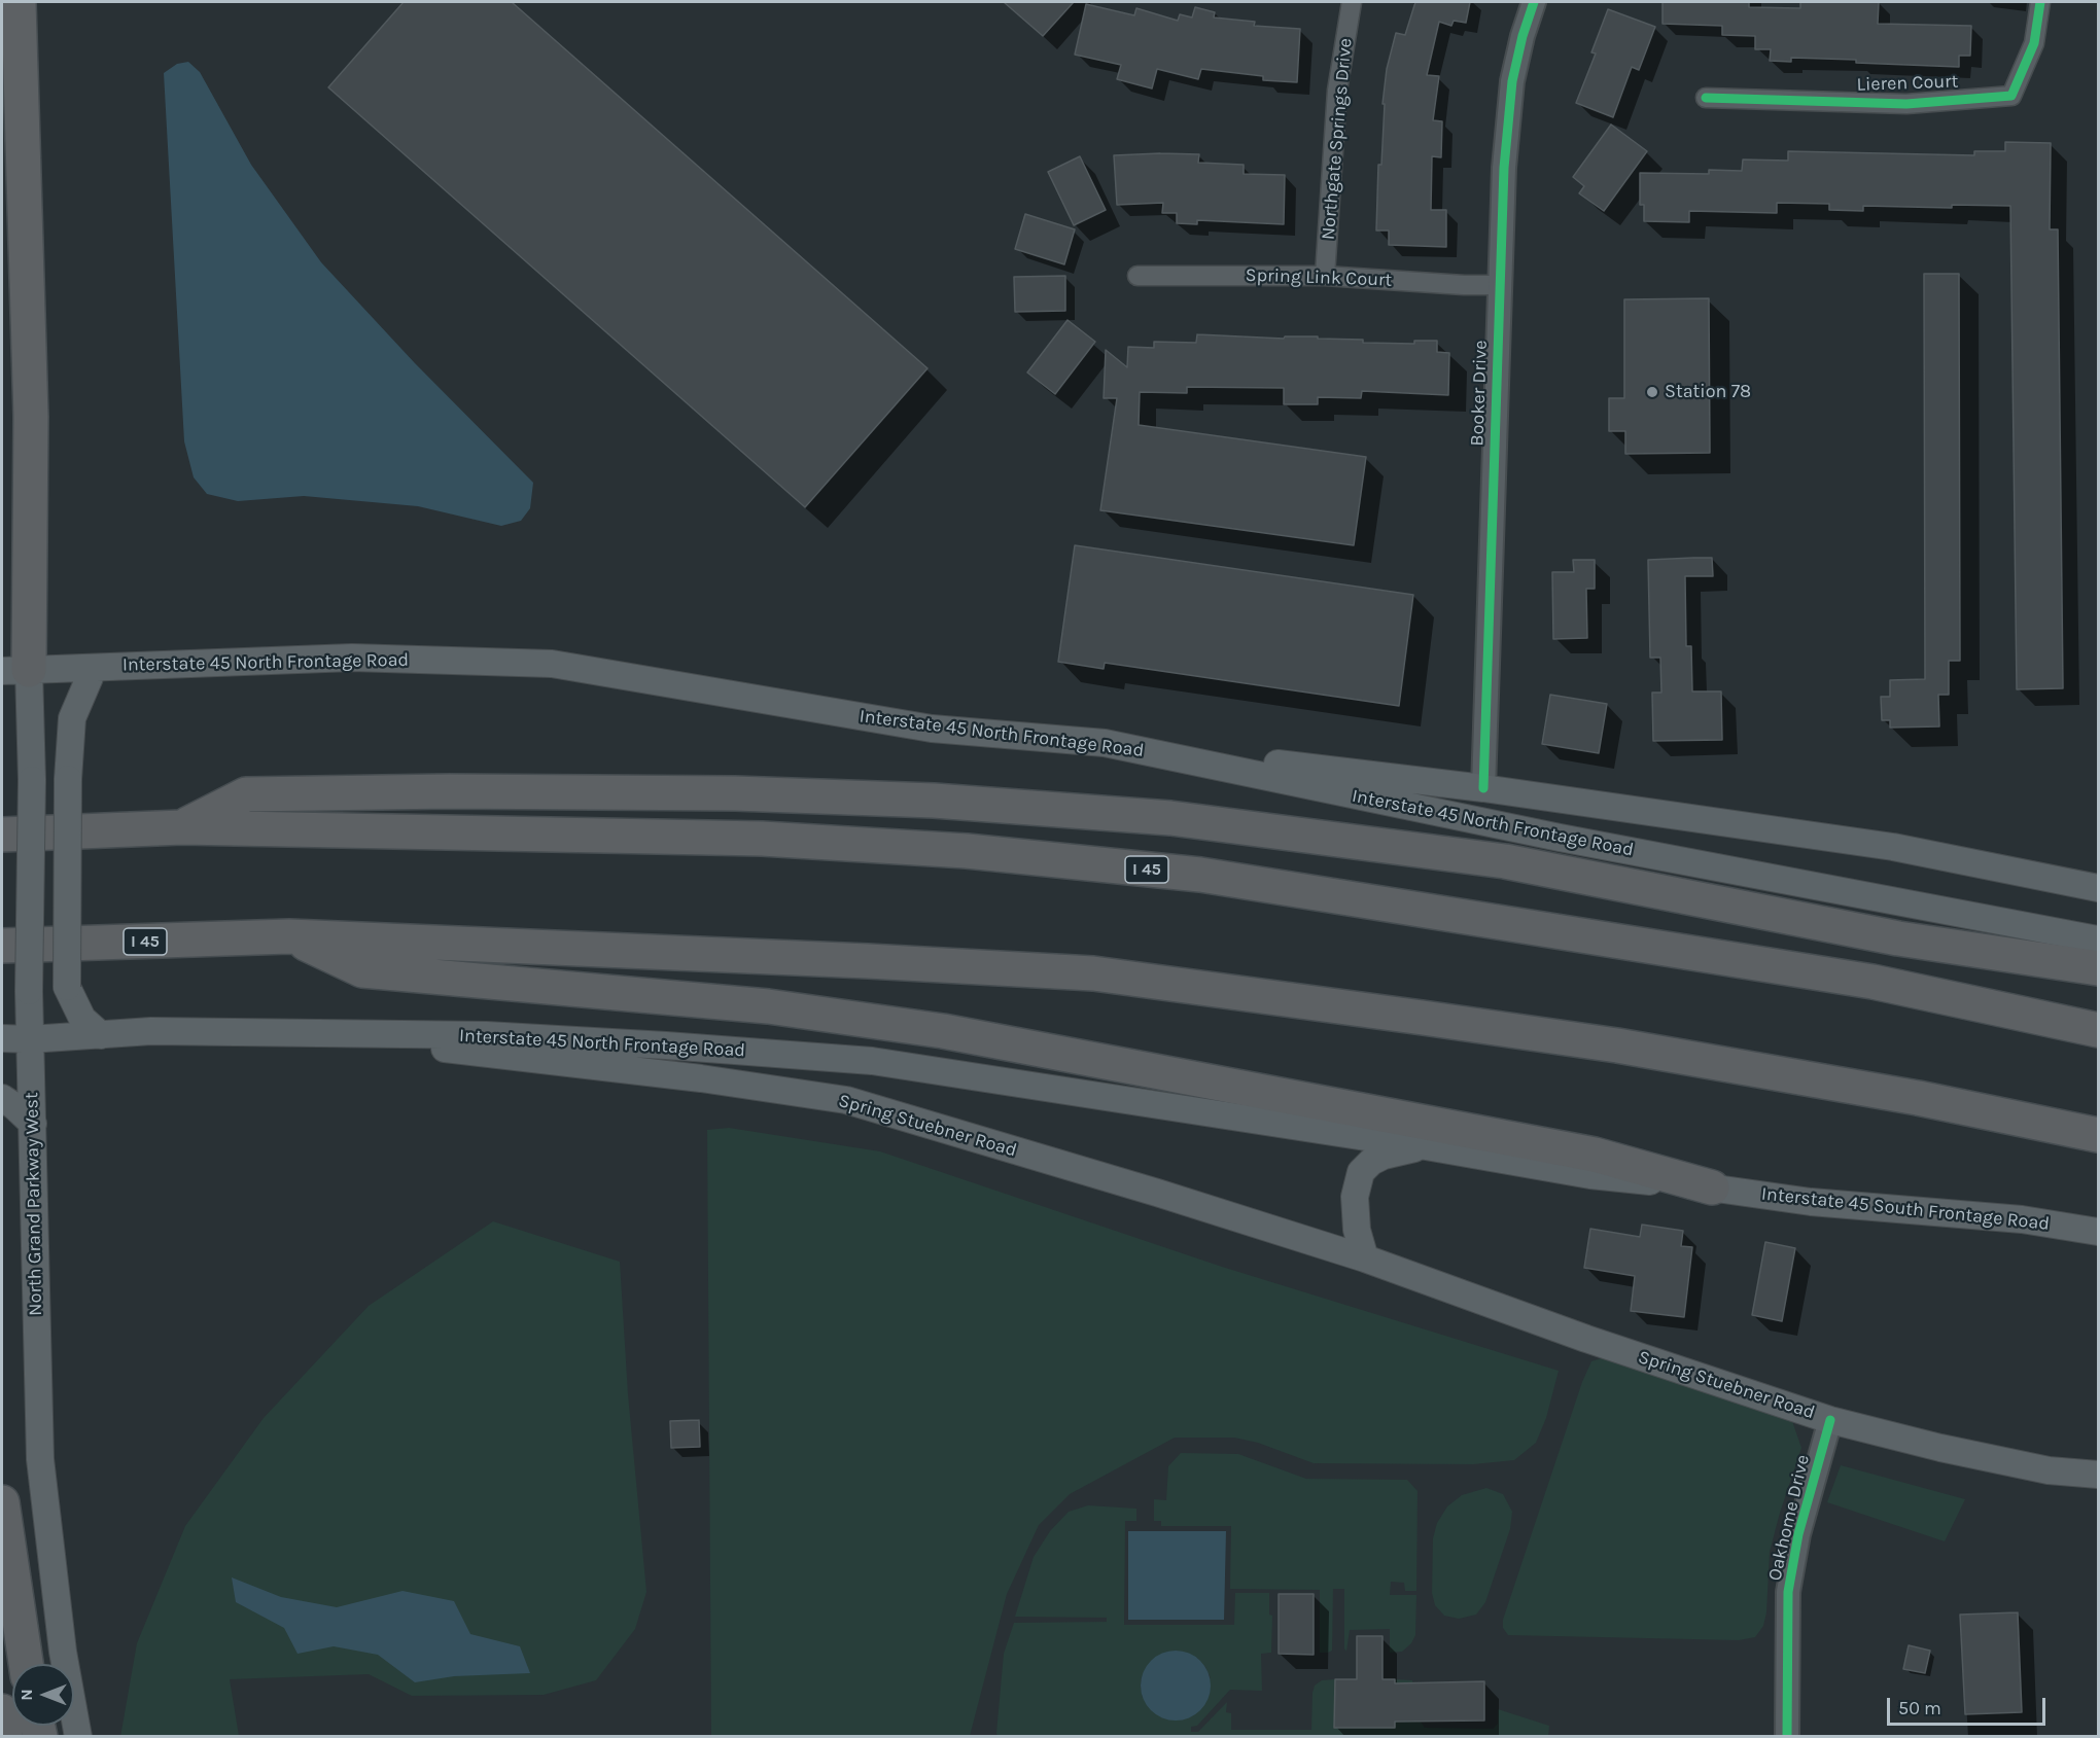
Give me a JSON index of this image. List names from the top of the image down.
{
  "streets": {
    "highway": ["I 45"],
    "main road": [
      "Interstate 45 North Frontage Road",
      "Spring Stuebner Road",
      "North Grand Parkway West",
      "Interstate 45 South Frontage Road"
    ],
    "street": [
      "Lieren Court",
      "Northgate Springs Drive",
      "Spring Link Court",
      "Booker Drive",
      "Oakhome Drive"
    ]
  },
  "crossings": [
    ["Northgate Springs Drive", "Spring Link Court"],
    ["Spring Link Court", "Booker Drive"],
    ["Interstate 45 North Frontage Road", "Spring Stuebner Road"],
    ["Interstate 45 North Frontage Road", "North Grand Parkway West"],
    ["Interstate 45 North Frontage Road", "Interstate 45 South Frontage Road"],
    ["Spring Stuebner Road", "Oakhome Drive"]
  ],
  "places": ["Station 78"],
  "scale_bar": "50 m",
  "north": "left"
}
